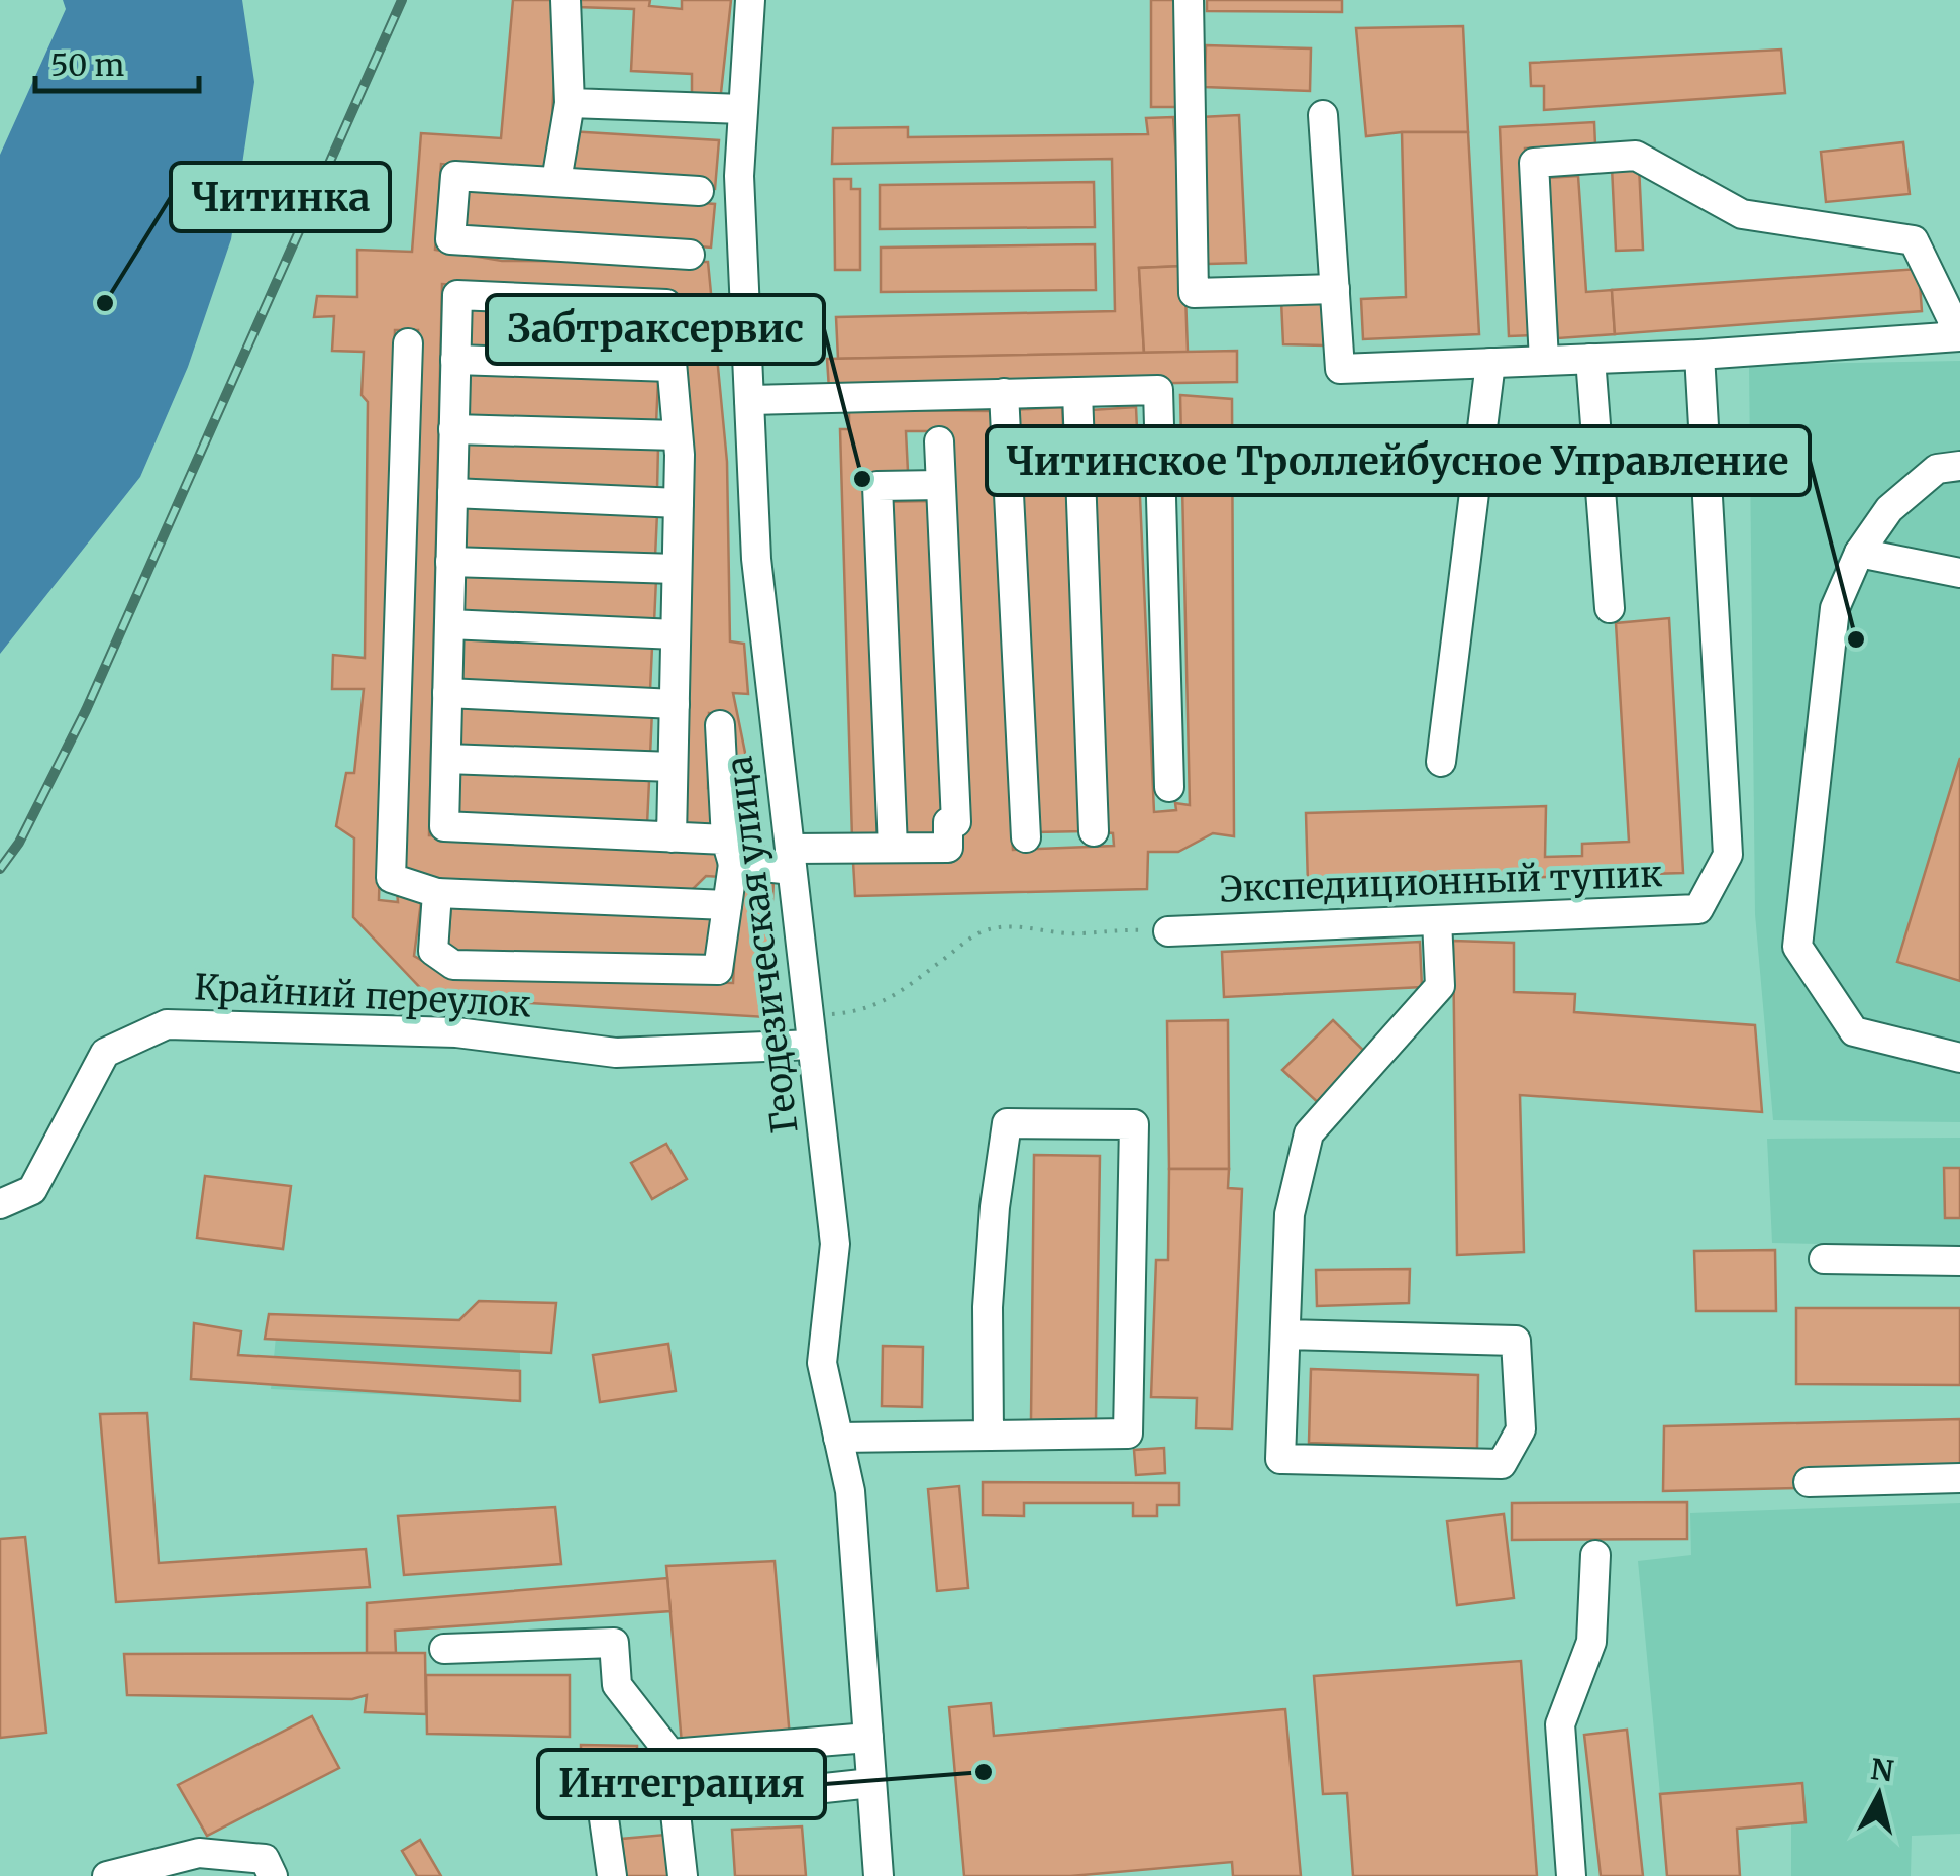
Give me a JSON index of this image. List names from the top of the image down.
{
  "streets": {
    "street": ["Экспедиционный тупик", "Геодезическая улица", "Крайний переулок"]
  },
  "crossings": [
    ["Геодезическая улица", "Крайний переулок"]
  ],
  "places": [
    "Читинка",
    "Забтраксервис",
    "Читинское Троллейбусное Управление",
    "Интеграция"
  ],
  "scale_bar": "50 m",
  "north": "top"
}
